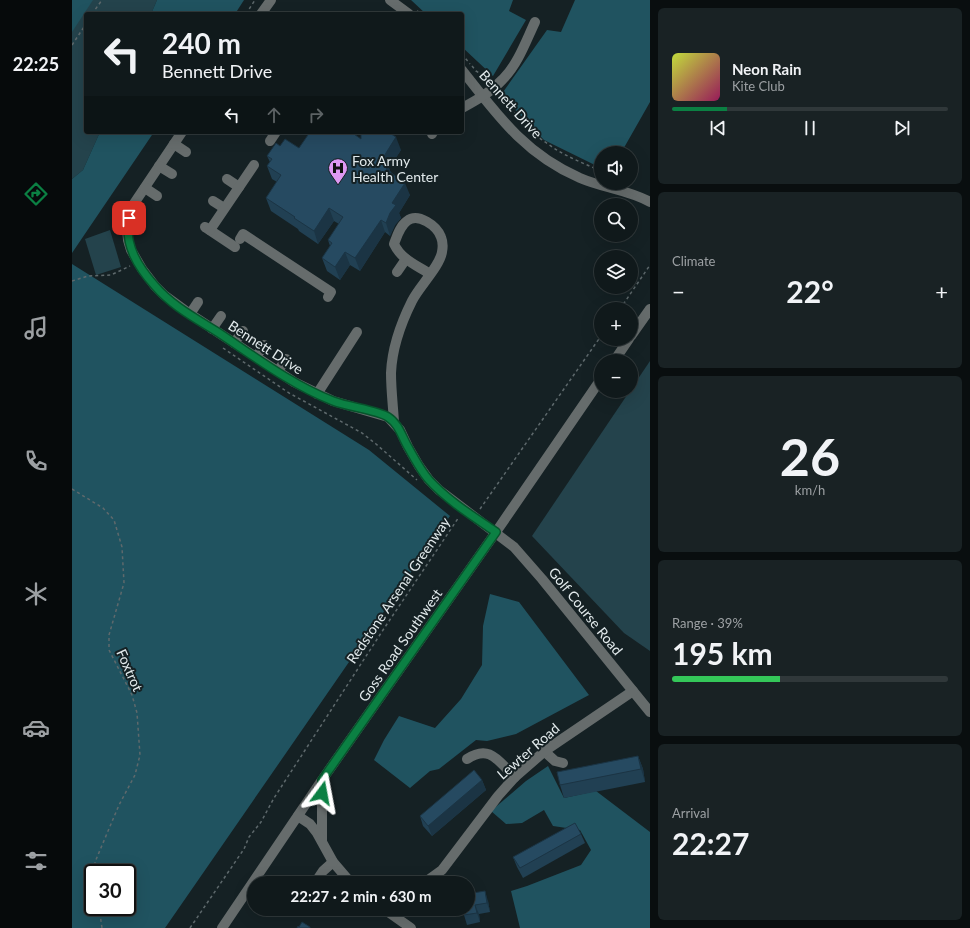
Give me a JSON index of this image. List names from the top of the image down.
{
  "streets": {
    "street": [
      "Bennett Drive",
      "Golf Course Road",
      "Goss Road Southwest",
      "Lewter Road"
    ],
    "path": ["Redstone Arsenal Greenway", "Foxtrot"]
  },
  "crossings": [
    ["Golf Course Road", "Goss Road Southwest"],
    ["Golf Course Road", "Lewter Road"]
  ],
  "places": {
    "hospital": ["Fox Army Health Center"]
  },
  "page": {
    "tabs": "22:25",
    "turn": ["240 m", "Bennett Drive"],
    "song": ["Neon Rain", "Kite Club"],
    "map_buttons": ["+", "−"],
    "tile": [
      "Climate",
      ["26", "km/h"],
      ["Range · 39%", "195 km"],
      ["Arrival", "22:27"]
    ],
    "heat": ["−", "22°", "+"],
    "limit": "30",
    "trip": "22:27 · 2 min · 630 m"
  }
}
